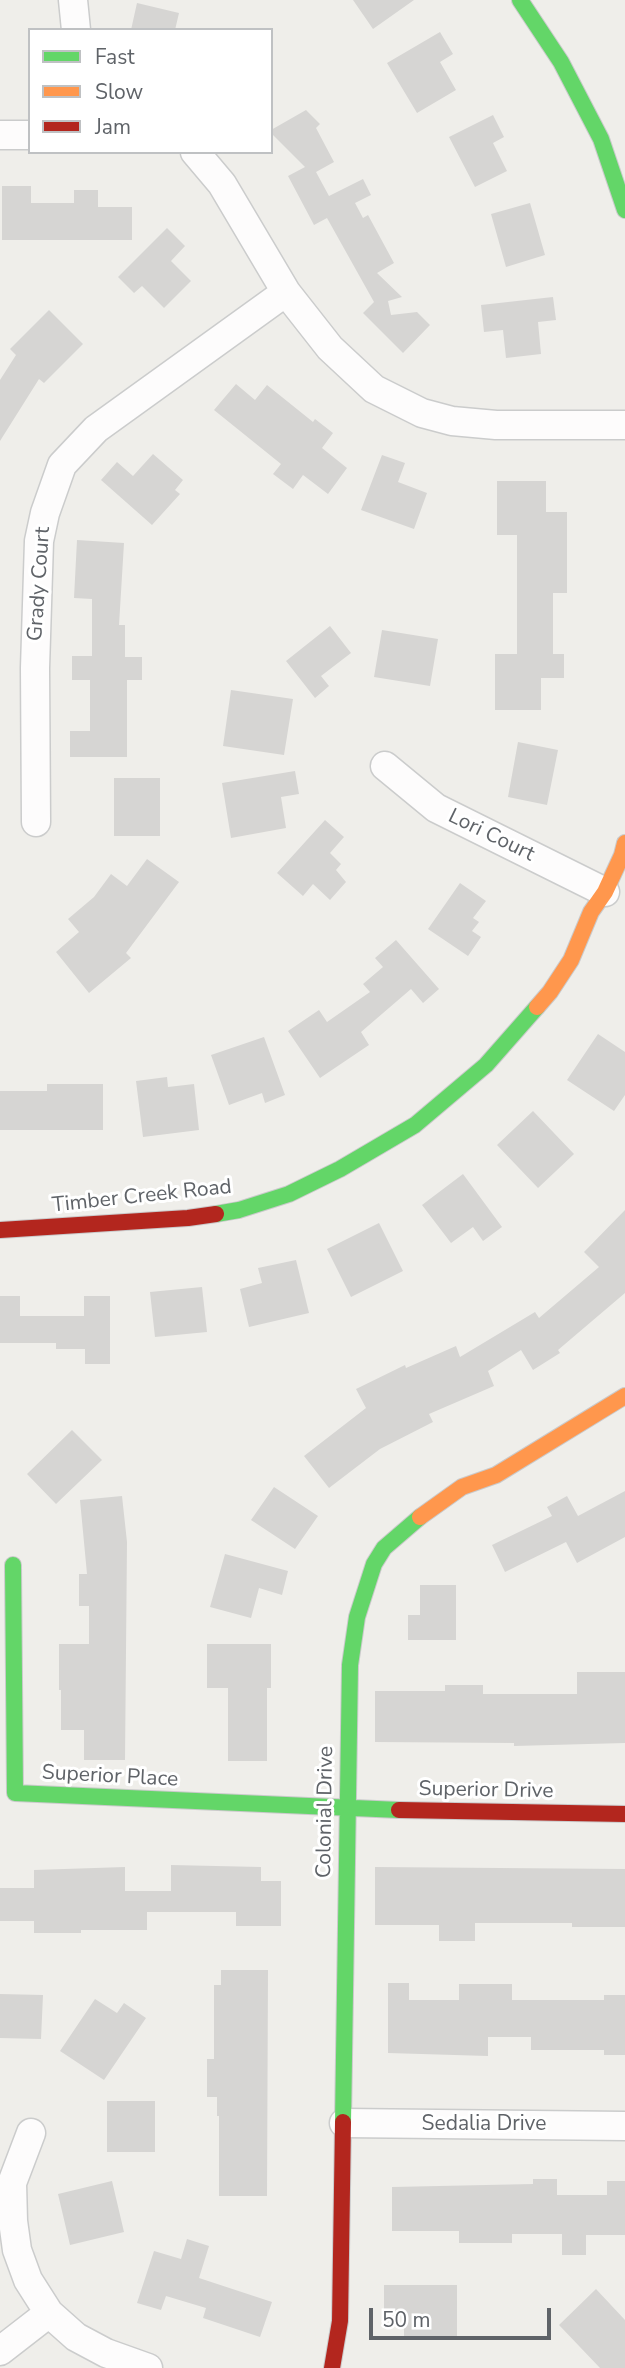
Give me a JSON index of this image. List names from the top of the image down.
{
  "streets": {
    "street": [
      "Grady Court",
      "Lori Court",
      "Timber Creek Road",
      "Superior Place",
      "Superior Drive",
      "Colonial Drive",
      "Sedalia Drive"
    ]
  },
  "crossings": [
    ["Lori Court", "Timber Creek Road"],
    ["Superior Place", "Superior Drive"],
    ["Superior Place", "Colonial Drive"],
    ["Superior Drive", "Colonial Drive"],
    ["Colonial Drive", "Sedalia Drive"]
  ],
  "legend": ["Fast", "Slow", "Jam"],
  "scale_bar": "50 m"
}
